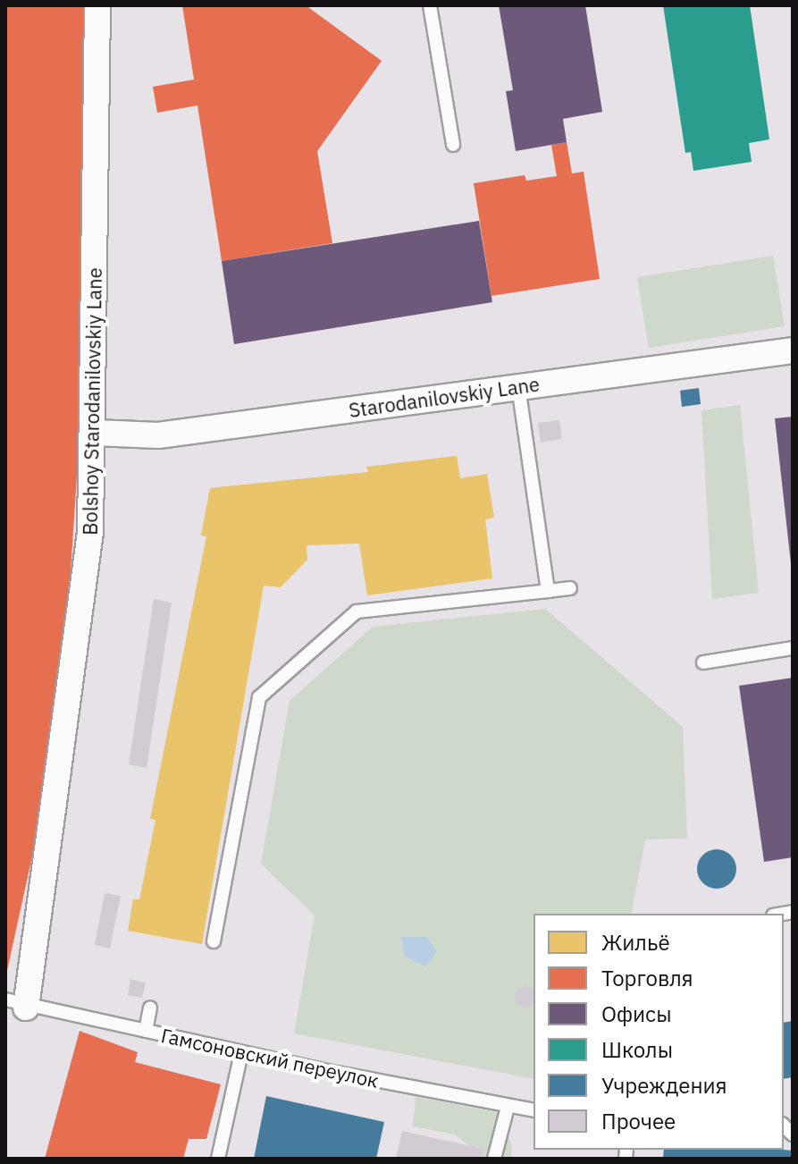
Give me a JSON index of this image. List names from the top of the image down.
{
  "streets": {
    "street": ["Starodanilovskiy Lane", "Bolshoy Starodanilovskiy Lane"],
    "lane": ["Гамсоновский переулок"]
  },
  "crossings": [
    ["Starodanilovskiy Lane", "Bolshoy Starodanilovskiy Lane"],
    ["Bolshoy Starodanilovskiy Lane", "Гамсоновский переулок"]
  ],
  "legend": [
    "Жильё",
    "Торговля",
    "Офисы",
    "Школы",
    "Учреждения",
    "Прочее"
  ]
}
